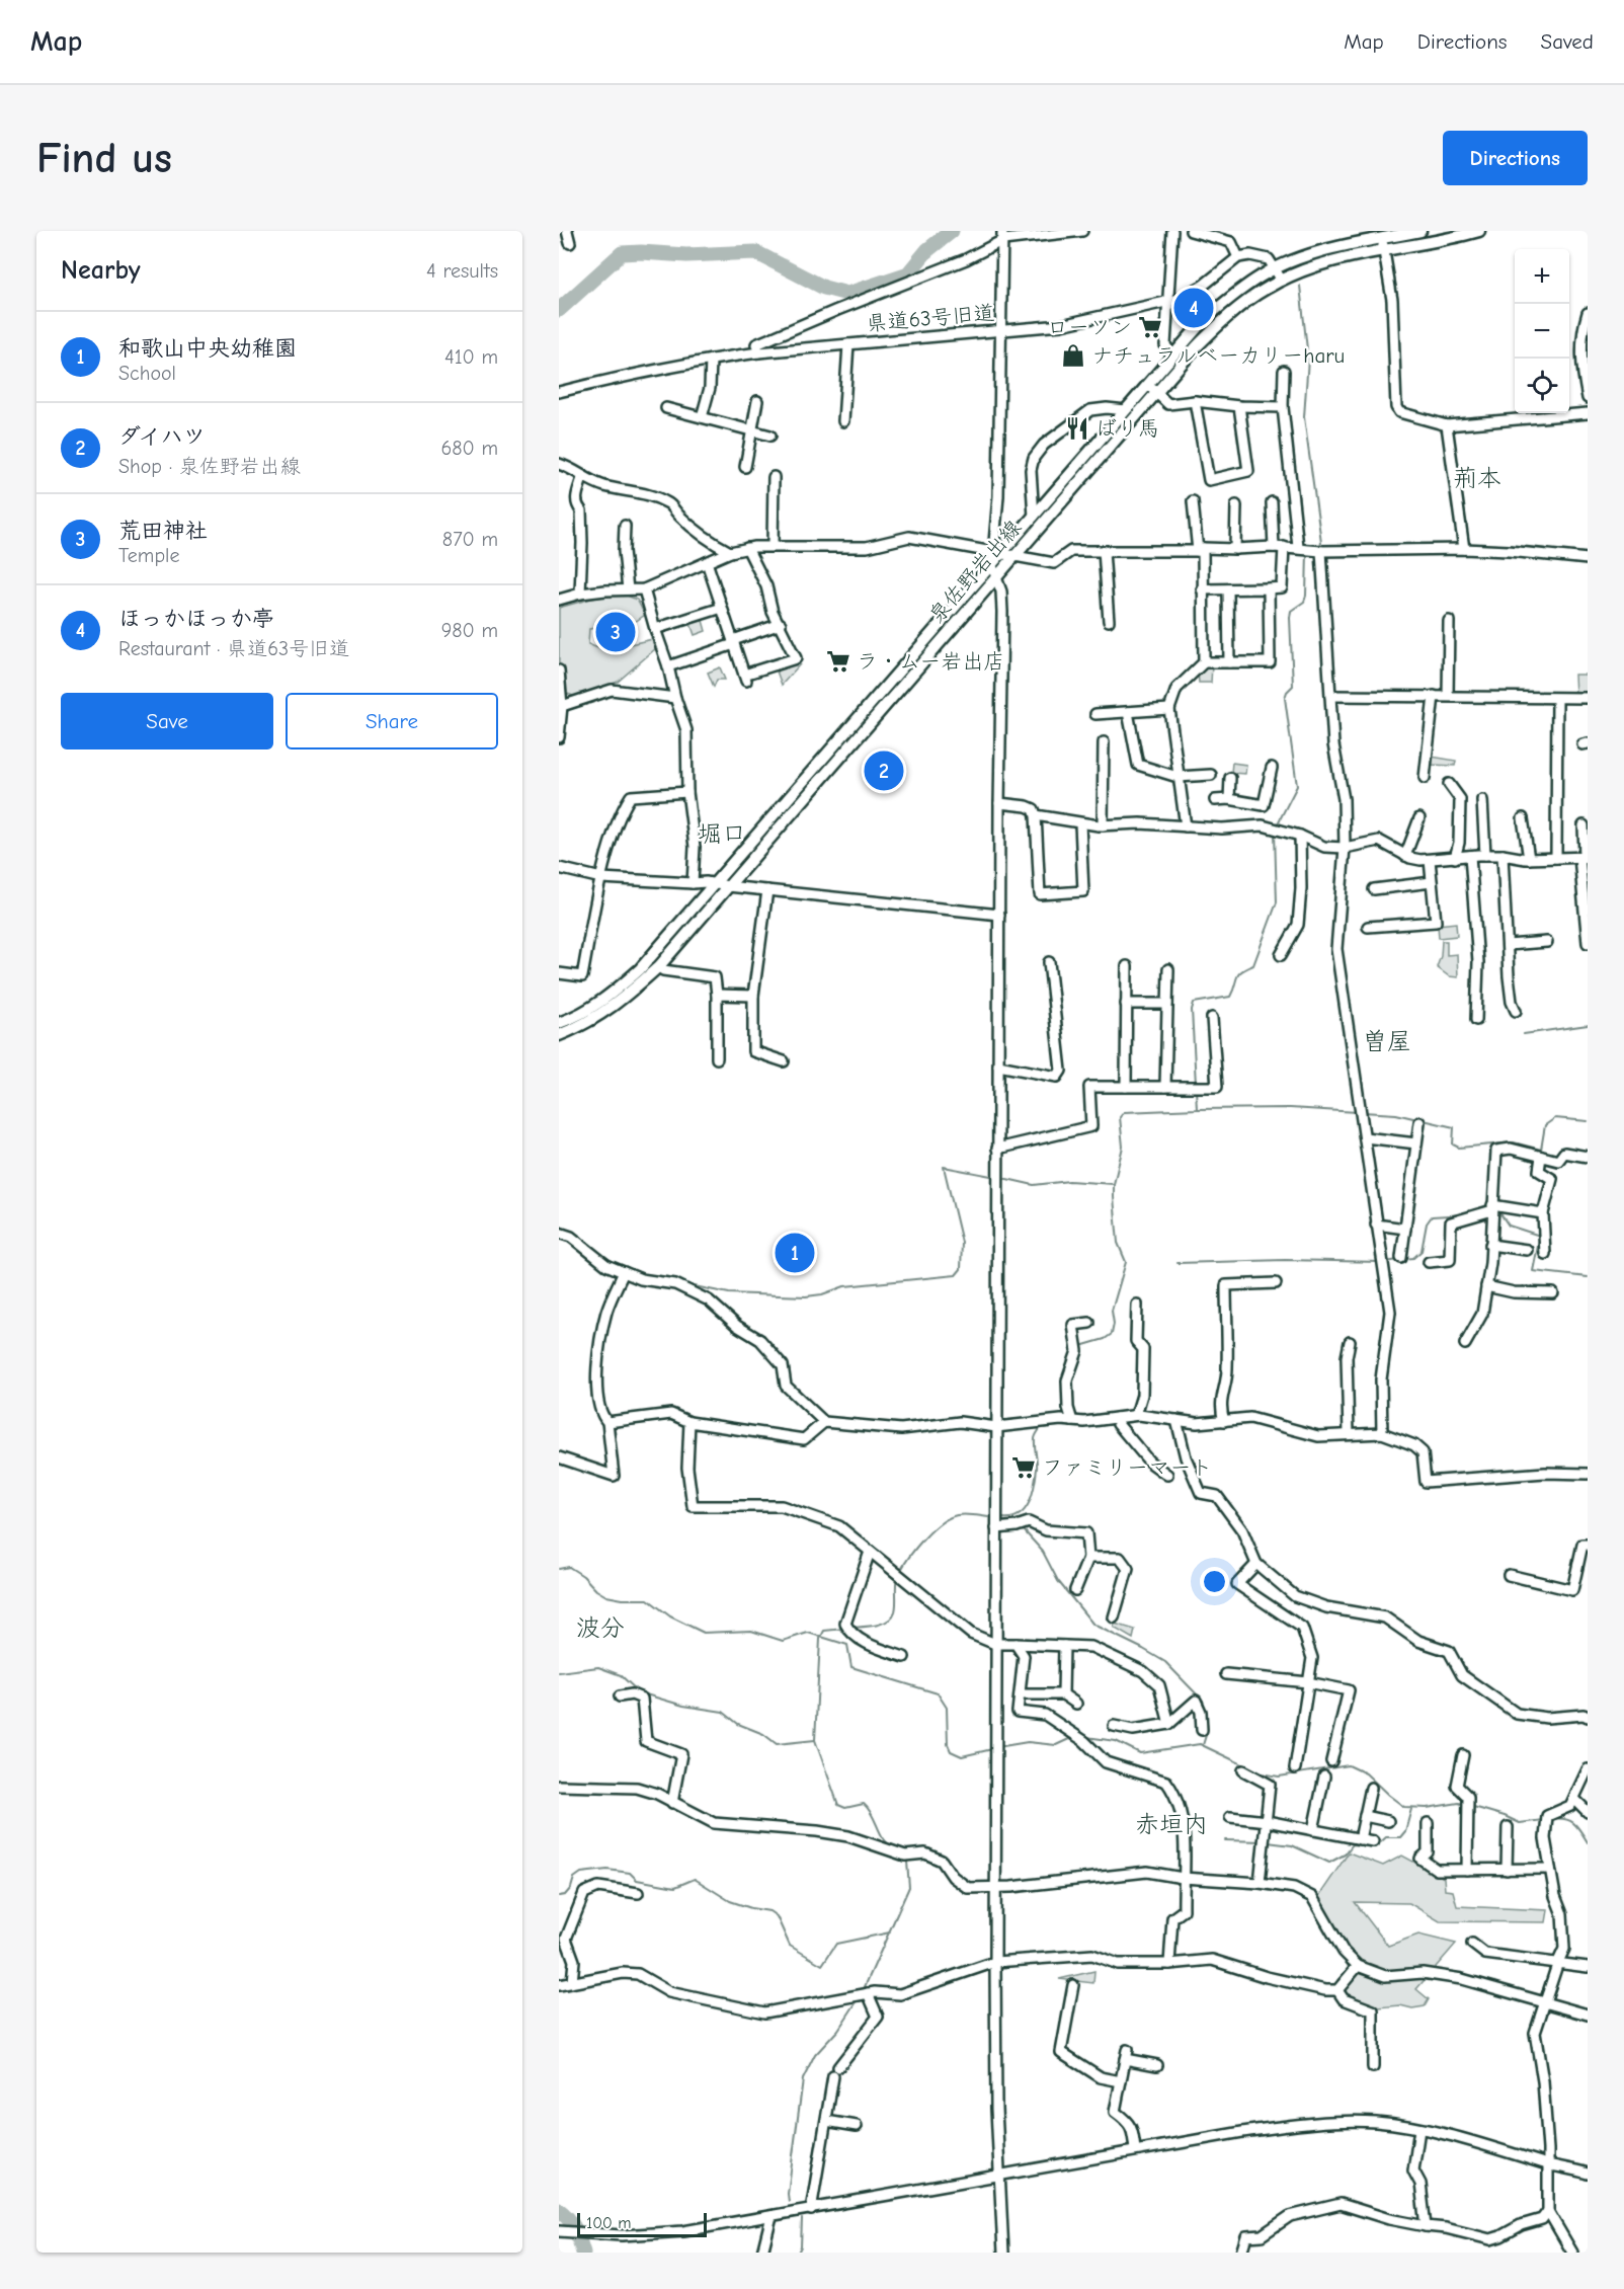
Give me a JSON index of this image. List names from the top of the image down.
{
  "streets": {
    "main road": ["泉佐野岩出線"],
    "street": ["県道63号旧道"]
  },
  "districts": [
    "荊本",
    "堀口",
    "曽屋",
    "波分",
    "赤垣内"
  ],
  "places": {
    "supermarket": ["ローソン", "ラ・ムー岩出店", "ファミリーマート"],
    "shop": ["ナチュラルベーカリーharu"],
    "restaurant": ["ばり馬"]
  },
  "scale_bar": "100 m",
  "page": {
    "header": "Map",
    "nav": ["Map", "Directions", "Saved"],
    "buttons": [
      "Directions",
      ["Save", "Share"]
    ],
    "title": "Find us",
    "heading": ["Nearby", "4 results"],
    "map_buttons": ["+", "−"],
    "pins": [
      "4",
      "3",
      "2",
      "1"
    ],
    "list": [
      {
        "mark": "1",
        "name": "和歌山中央幼稚園",
        "note": "School",
        "value": "410 m"
      },
      {
        "mark": "2",
        "name": "ダイハツ",
        "note": "Shop · 泉佐野岩出線",
        "value": "680 m"
      },
      {
        "mark": "3",
        "name": "荒田神社",
        "note": "Temple",
        "value": "870 m"
      },
      {
        "mark": "4",
        "name": "ほっかほっか亭",
        "note": "Restaurant · 県道63号旧道",
        "value": "980 m"
      }
    ],
    "scale": "100 m"
  }
}
